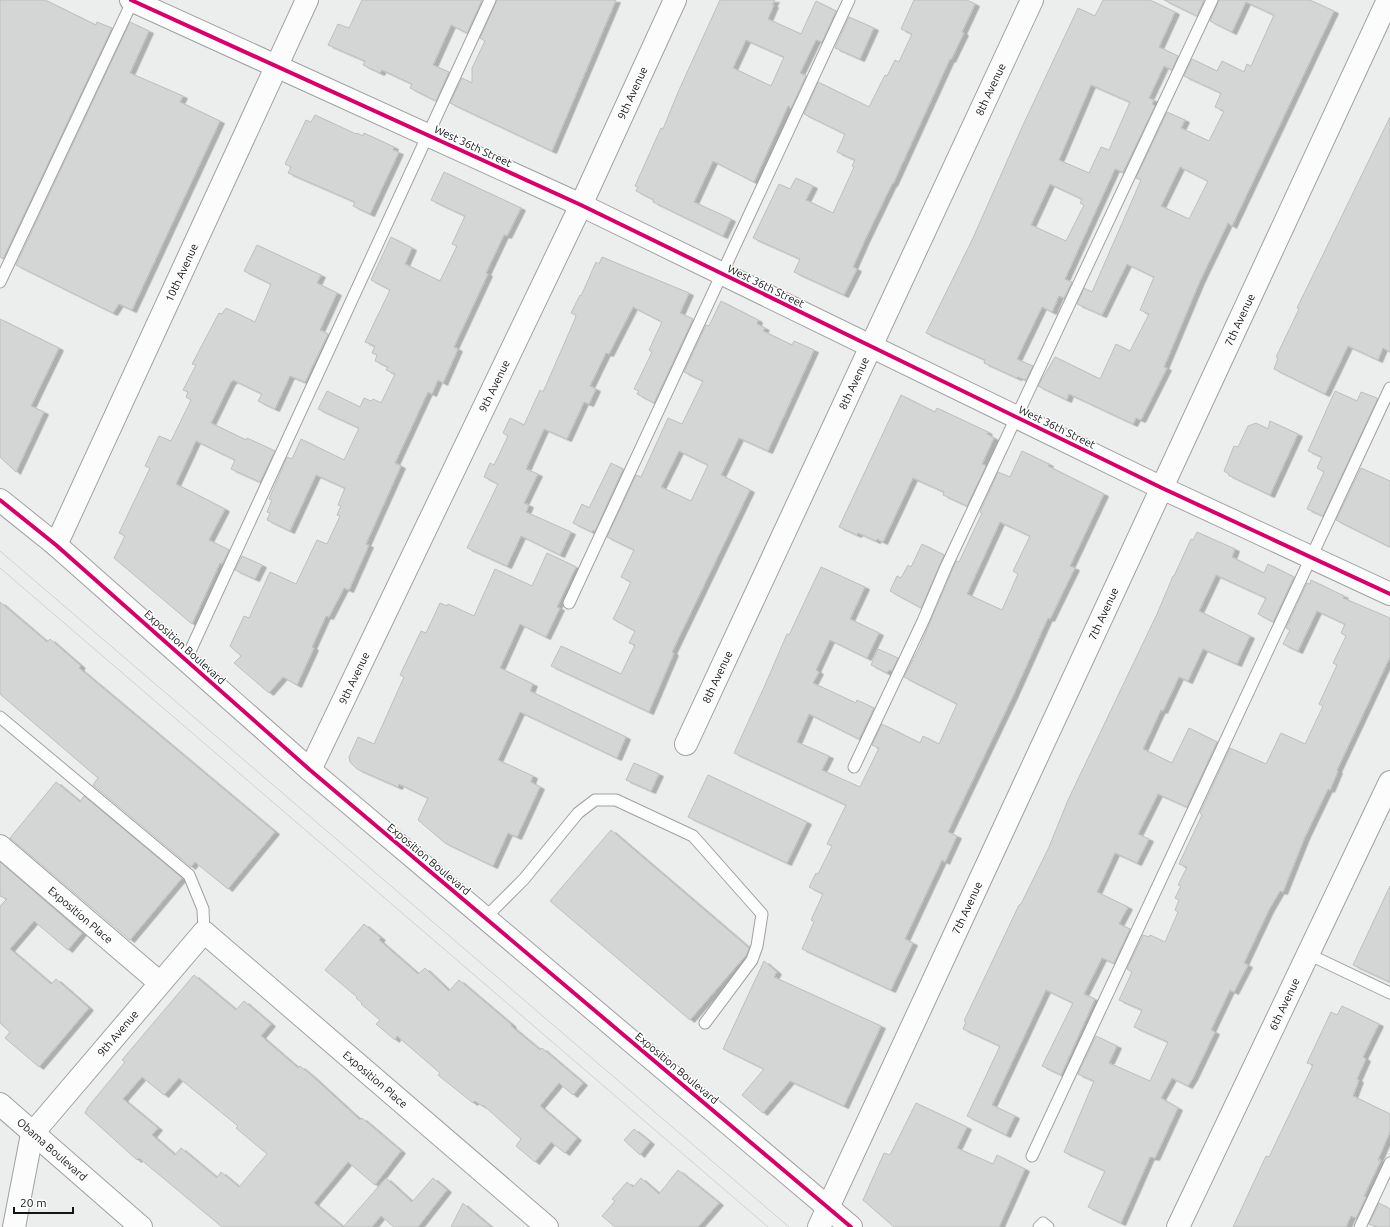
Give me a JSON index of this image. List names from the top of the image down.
{
  "streets": {
    "street": [
      "8th Avenue",
      "9th Avenue",
      "West 36th Street",
      "10th Avenue",
      "7th Avenue",
      "Exposition Boulevard",
      "Exposition Place",
      "6th Avenue",
      "Obama Boulevard"
    ]
  },
  "crossings": [
    ["8th Avenue", "West 36th Street"],
    ["9th Avenue", "West 36th Street"],
    ["9th Avenue", "Exposition Boulevard"],
    ["9th Avenue", "Exposition Place"],
    ["9th Avenue", "Obama Boulevard"],
    ["West 36th Street", "10th Avenue"],
    ["West 36th Street", "7th Avenue"],
    ["10th Avenue", "Exposition Boulevard"],
    ["7th Avenue", "Exposition Boulevard"]
  ],
  "scale_bar": "20 m"
}
